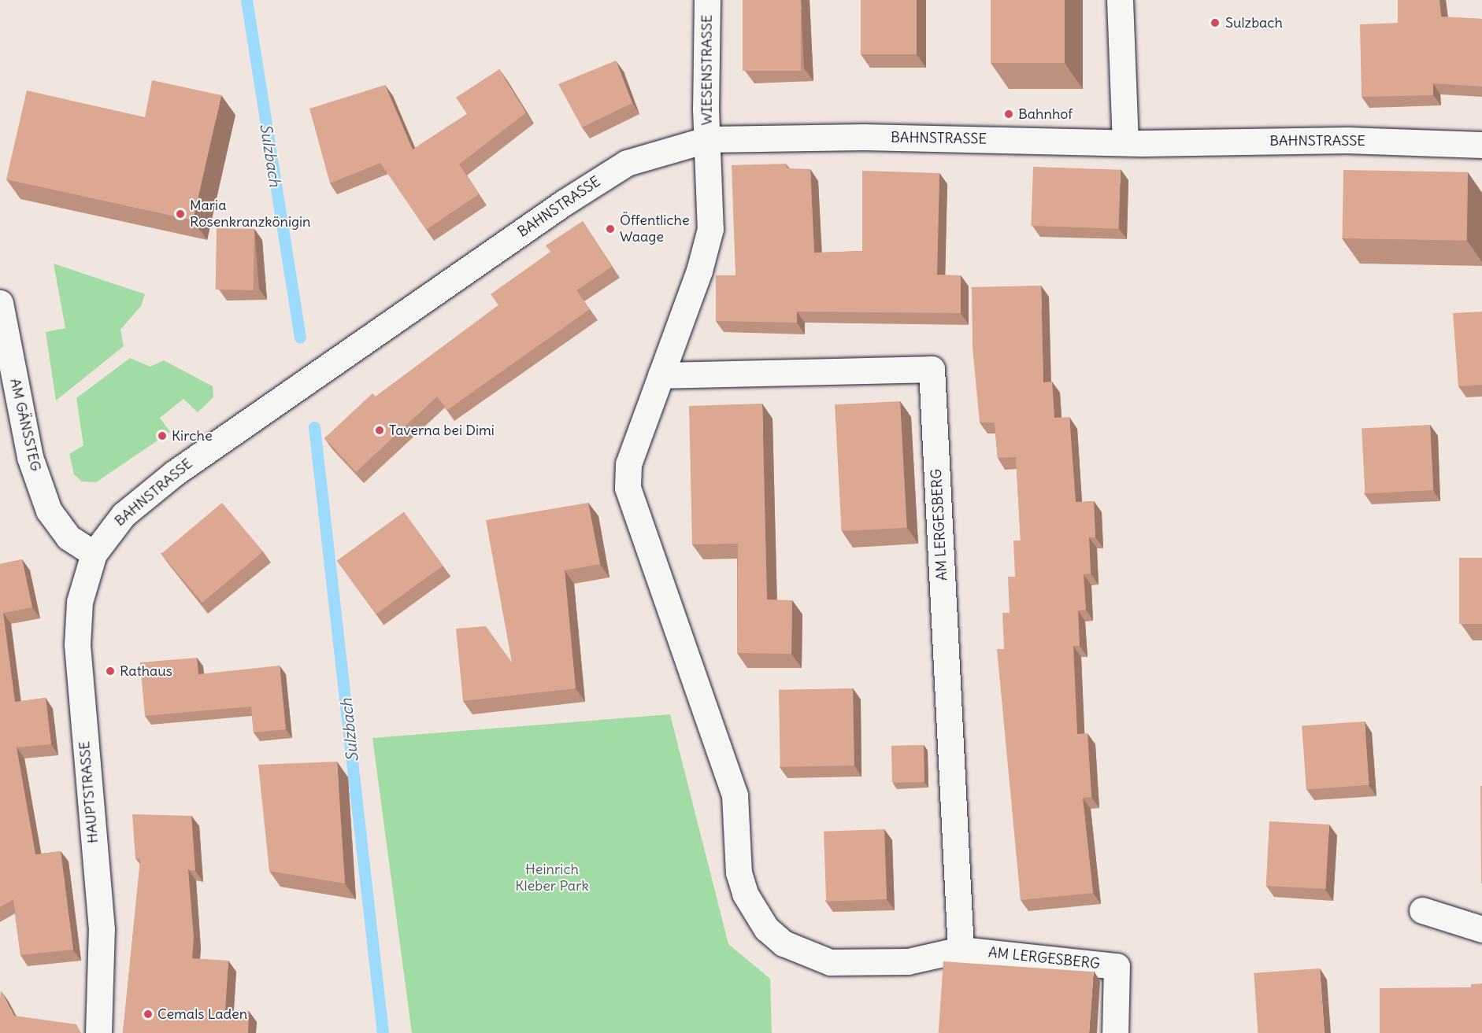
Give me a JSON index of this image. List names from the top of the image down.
{
  "streets": {
    "street": [
      "WIESENSTRASSE",
      "BAHNSTRASSE",
      "AM GÄNSSTEG",
      "AM LERGESBERG",
      "HAUPTSTRASSE"
    ]
  },
  "crossings": [
    ["WIESENSTRASSE", "BAHNSTRASSE"],
    ["WIESENSTRASSE", "AM LERGESBERG"],
    ["BAHNSTRASSE", "AM GÄNSSTEG"],
    ["BAHNSTRASSE", "AM LERGESBERG"],
    ["BAHNSTRASSE", "HAUPTSTRASSE"],
    ["AM GÄNSSTEG", "HAUPTSTRASSE"]
  ],
  "water": ["Sulzbach"],
  "parks": ["Heinrich Kleber Park"],
  "places": [
    "Sulzbach",
    "Bahnhof",
    "Maria Rosenkranzkönigin",
    "Öffentliche Waage",
    "Taverna bei Dimi",
    "Kirche",
    "Rathaus",
    "Cemals Laden"
  ]
}
